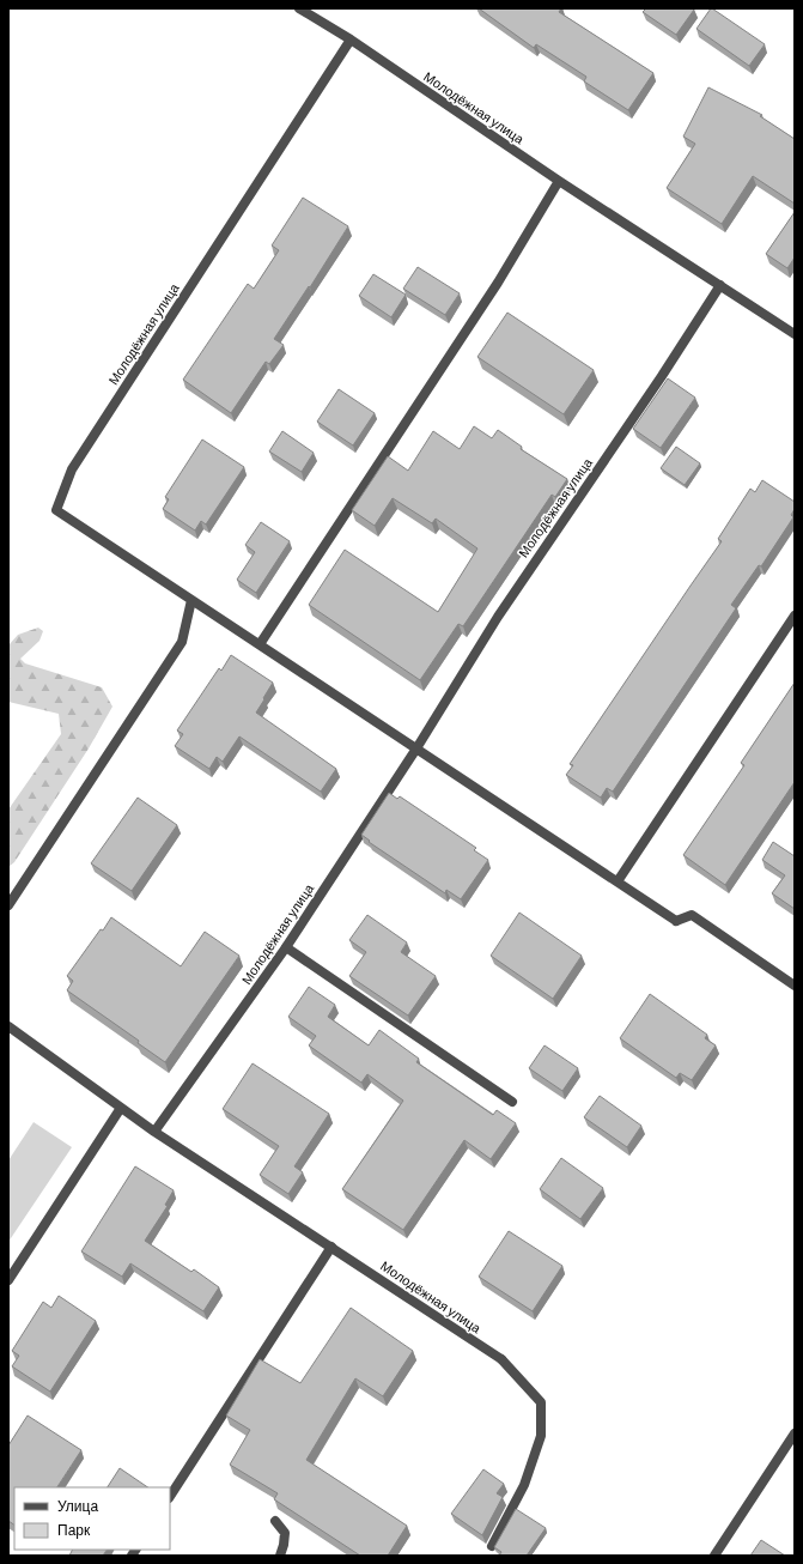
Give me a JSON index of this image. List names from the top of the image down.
{
  "streets": {
    "street": ["Молодёжная улица"]
  },
  "legend": ["Улица", "Парк"]
}
